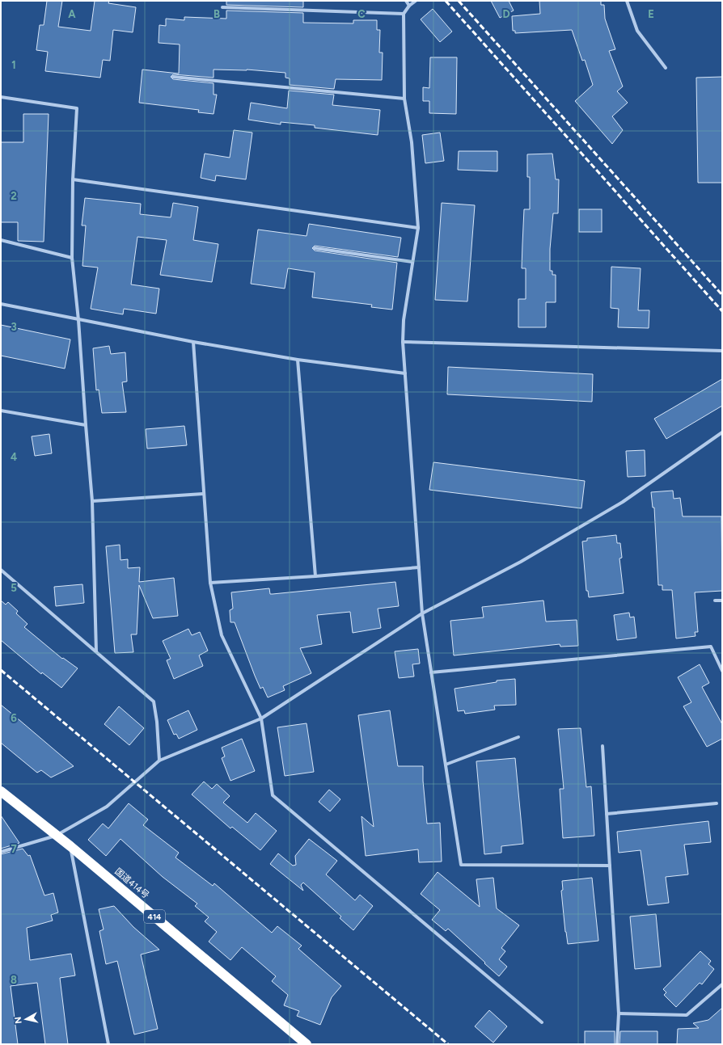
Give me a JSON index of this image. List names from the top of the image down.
{
  "streets": {
    "highway": ["国道414号", "414"]
  },
  "north": "left",
  "grid": {
    "columns": [
      "A",
      "B",
      "C",
      "D",
      "E"
    ],
    "rows": [
      "1",
      "2",
      "3",
      "4",
      "5",
      "6",
      "7",
      "8"
    ]
  }
}
